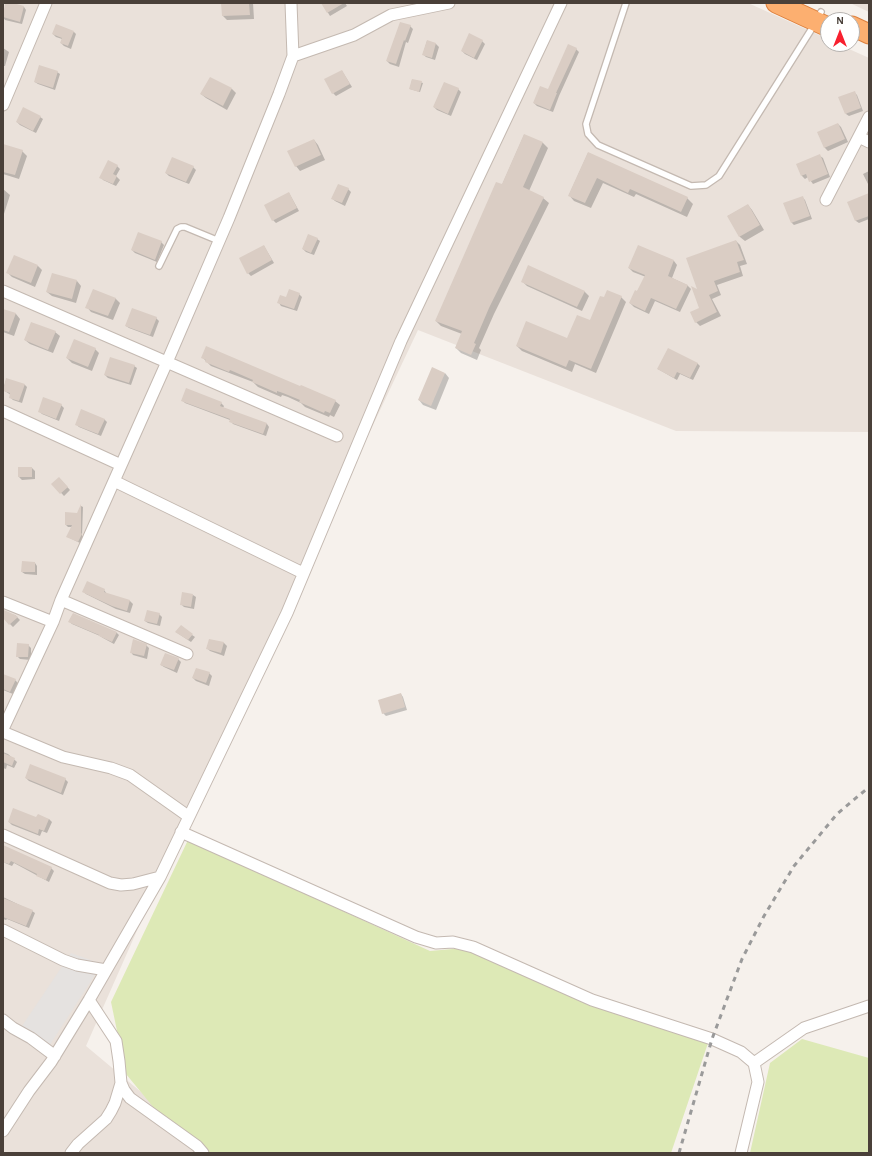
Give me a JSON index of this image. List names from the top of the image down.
{
  "north": "top"
}
